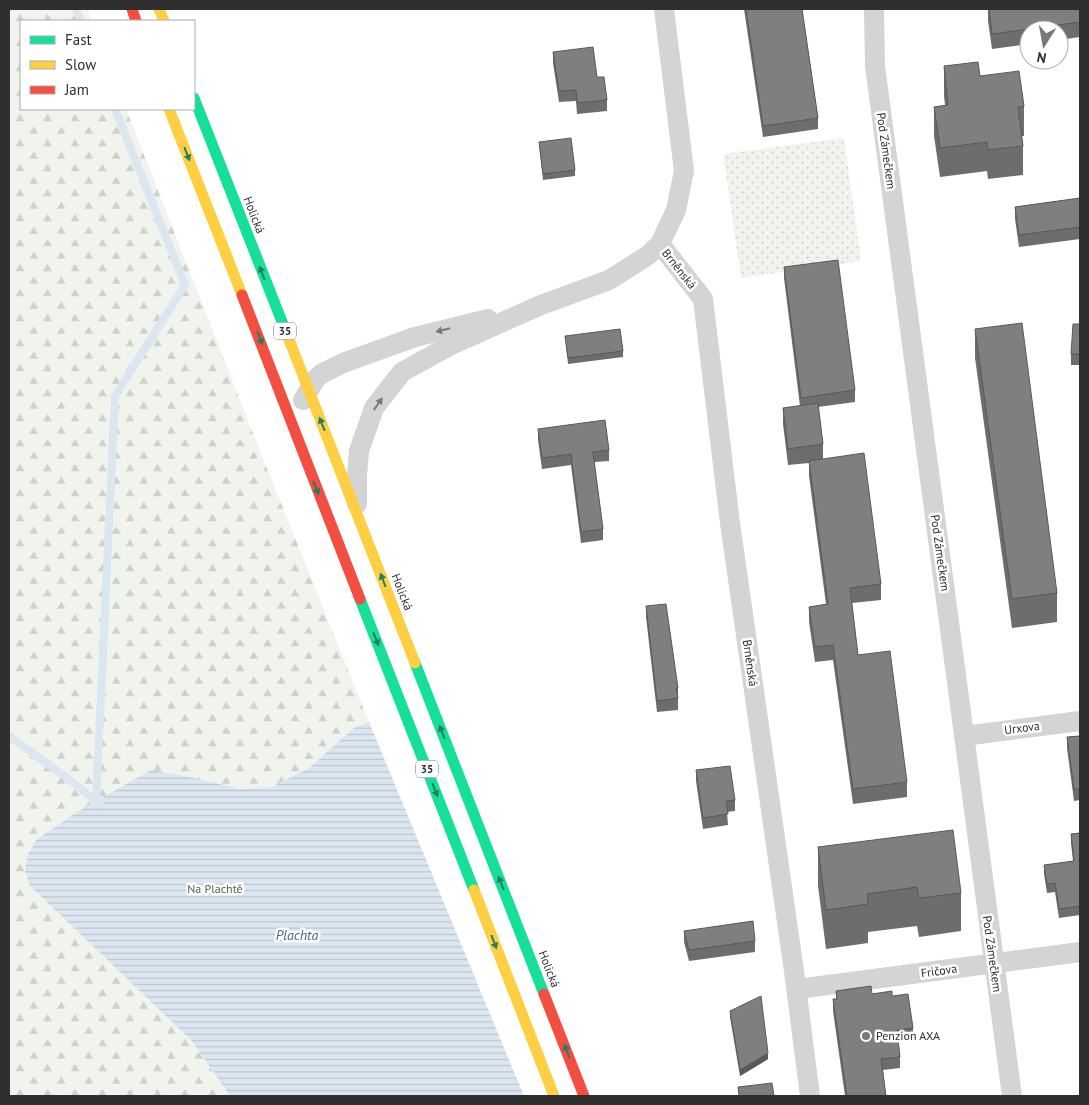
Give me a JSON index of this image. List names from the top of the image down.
{
  "streets": {
    "main road": ["Holická", "35"],
    "street": [
      "Pod Zámečkem",
      "Brněnská",
      "Urxova",
      "Fričova"
    ]
  },
  "crossings": [
    ["Pod Zámečkem", "Urxova"],
    ["Pod Zámečkem", "Fričova"],
    ["Holická", "Brněnská"],
    ["Brněnská", "35"],
    ["Brněnská", "Fričova"]
  ],
  "water": ["Plachta"],
  "parks": ["Na Plachtě"],
  "places": ["Penzion AXA"],
  "legend": ["Fast", "Slow", "Jam"],
  "north": "bottom"
}
